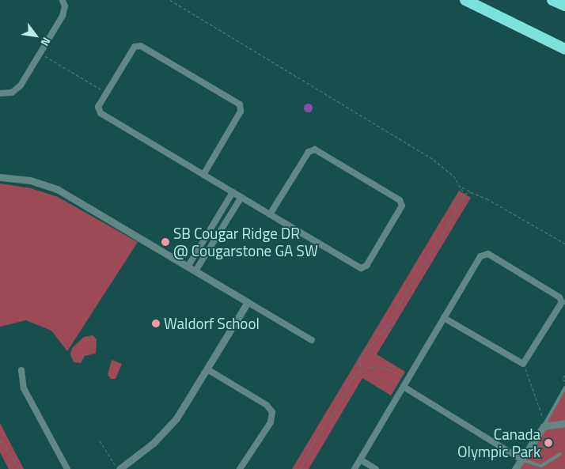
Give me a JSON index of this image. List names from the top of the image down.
{
  "places": ["SB Cougar Ridge DR @ Cougarstone GA SW", "Waldorf School", "Canada Olympic Park"],
  "north": "bottom right"
}
